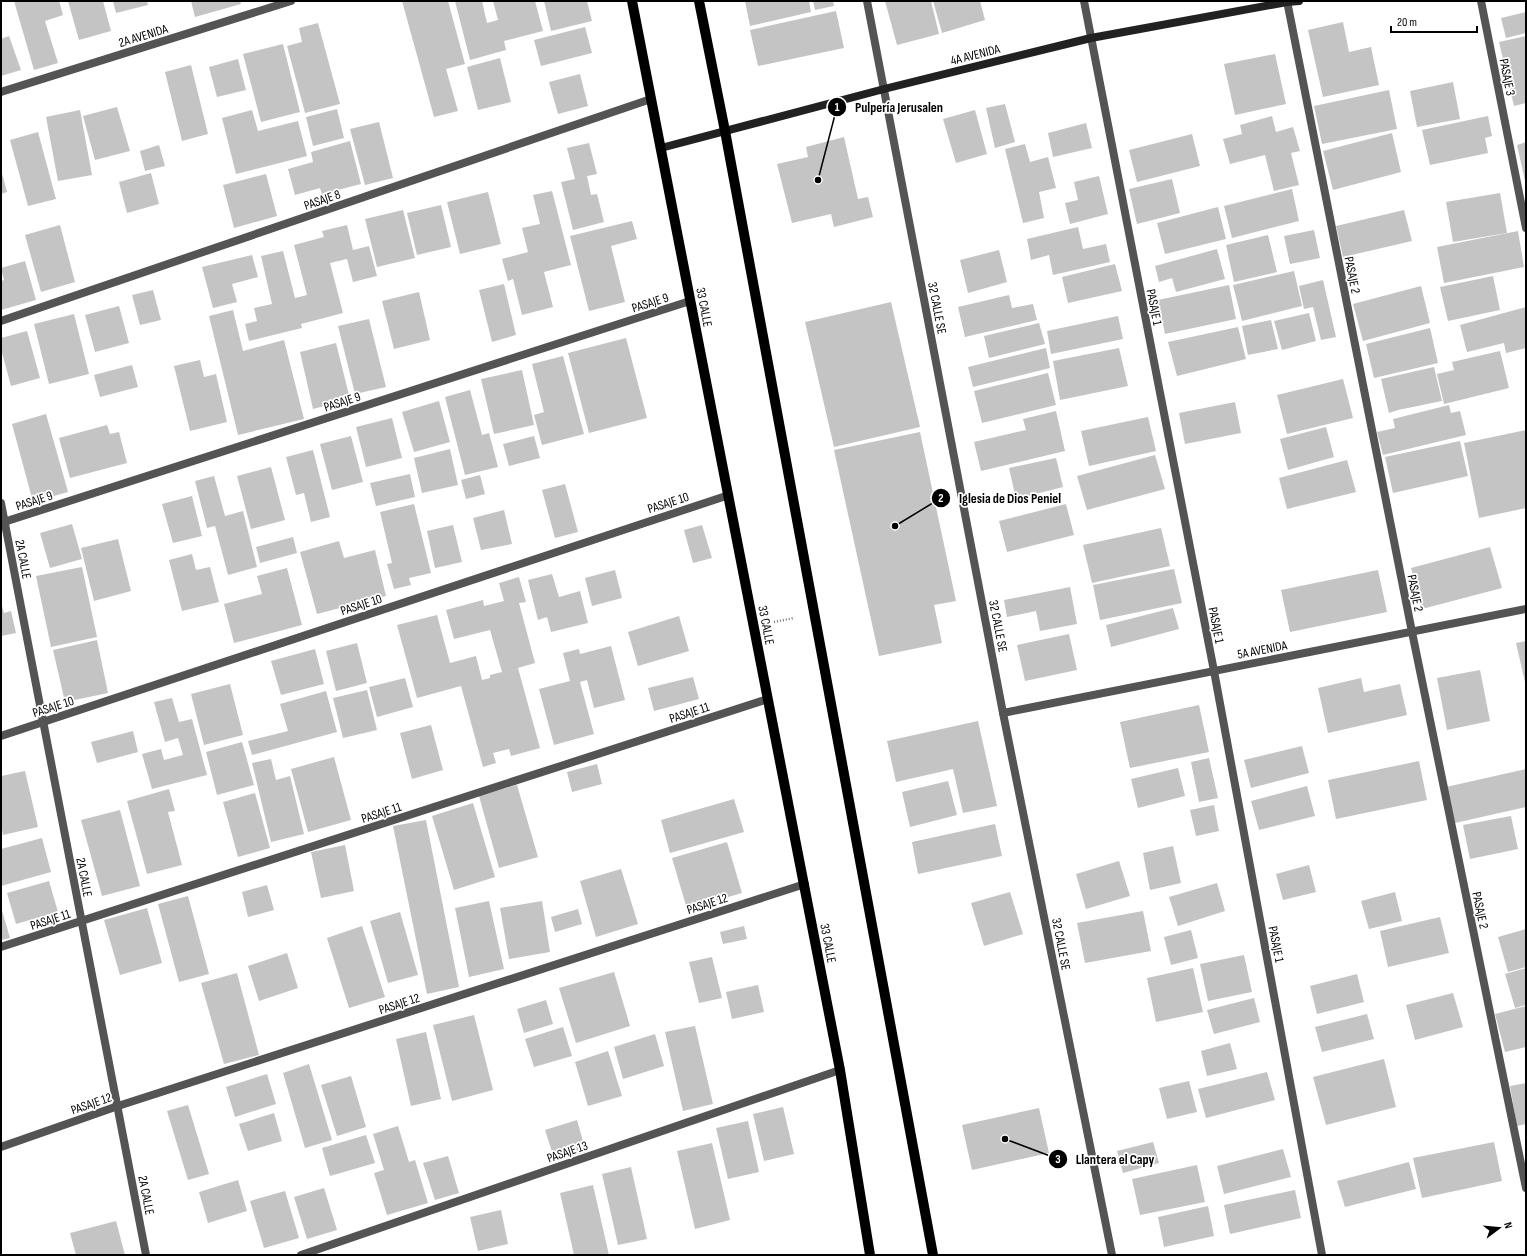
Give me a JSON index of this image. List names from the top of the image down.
{
  "streets": {
    "main road": ["33 CALLE"],
    "street": [
      "2A AVENIDA",
      "4A AVENIDA",
      "PASAJE 3",
      "PASAJE 8",
      "PASAJE 2",
      "PASAJE 9",
      "PASAJE 1",
      "32 CALLE SE",
      "PASAJE 10",
      "2A CALLE",
      "5A AVENIDA",
      "PASAJE 11",
      "PASAJE 12",
      "PASAJE 13"
    ]
  },
  "crossings": [
    ["4A AVENIDA", "PASAJE 2"],
    ["4A AVENIDA", "33 CALLE"],
    ["4A AVENIDA", "PASAJE 1"],
    ["4A AVENIDA", "32 CALLE SE"],
    ["PASAJE 8", "33 CALLE"],
    ["PASAJE 2", "5A AVENIDA"],
    ["PASAJE 9", "33 CALLE"],
    ["PASAJE 9", "2A CALLE"],
    ["33 CALLE", "PASAJE 10"],
    ["33 CALLE", "PASAJE 11"],
    ["33 CALLE", "PASAJE 12"],
    ["33 CALLE", "PASAJE 13"],
    ["PASAJE 1", "5A AVENIDA"],
    ["32 CALLE SE", "5A AVENIDA"],
    ["PASAJE 10", "2A CALLE"],
    ["2A CALLE", "PASAJE 11"],
    ["2A CALLE", "PASAJE 12"]
  ],
  "places": ["Pulpería Jerusalen", "Iglesia de Dios Peniel", "Llantera el Capy"],
  "scale_bar": "20 m",
  "north": "right"
}
